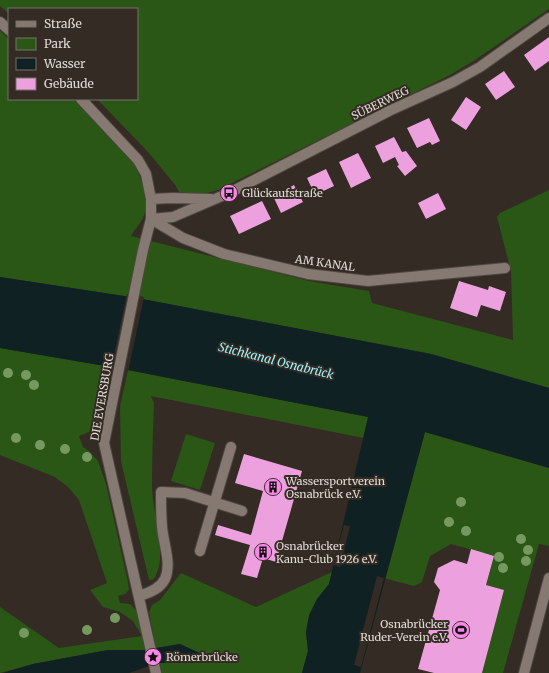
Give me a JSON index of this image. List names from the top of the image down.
{
  "streets": {
    "street": ["SÜBERWEG", "AM KANAL", "DIE EVERSBURG"]
  },
  "crossings": [
    ["SÜBERWEG", "AM KANAL"],
    ["SÜBERWEG", "DIE EVERSBURG"],
    ["AM KANAL", "DIE EVERSBURG"]
  ],
  "water": ["Stichkanal Osnabrück"],
  "places": {
    "bus stop": ["Glückaufstraße"],
    "building": ["Wassersportverein Osnabrück e.V.", "Osnabrücker Kanu-Club 1926 e.V."],
    "sports": ["Osnabrücker Ruder-Verein e.V."],
    "place": ["Römerbrücke"]
  },
  "legend": [
    "Straße",
    "Park",
    "Wasser",
    "Gebäude"
  ]
}
